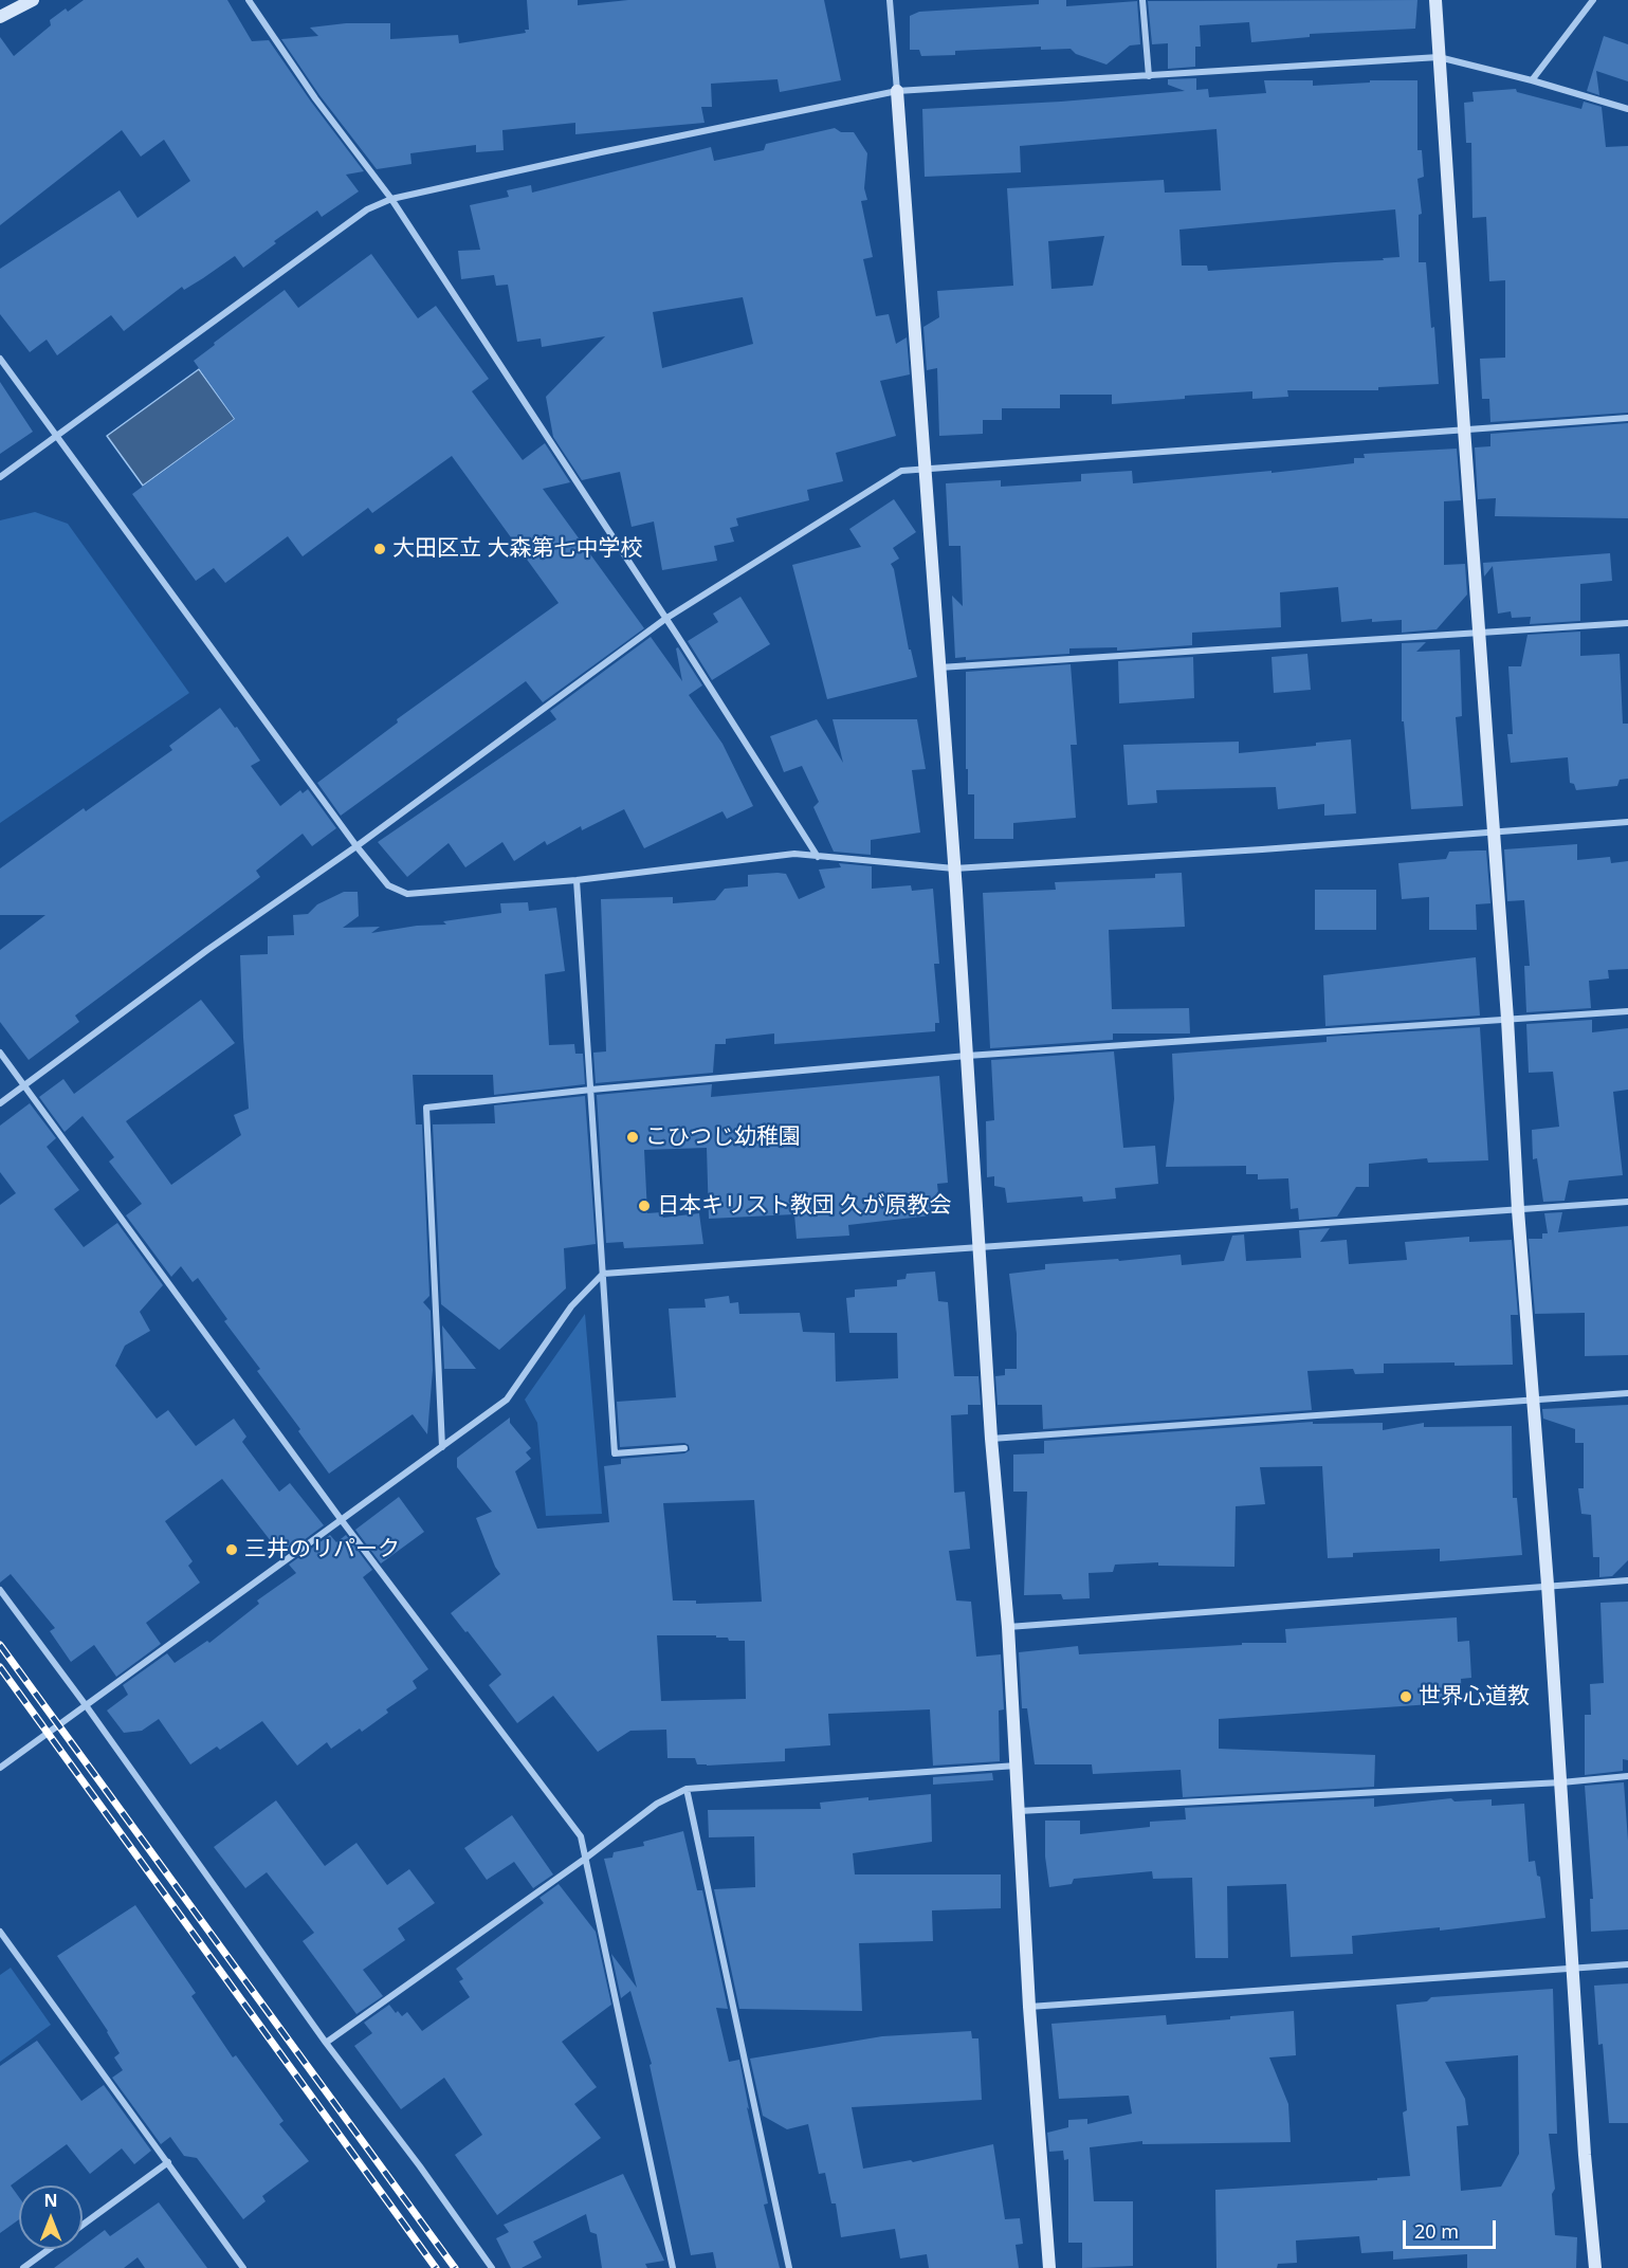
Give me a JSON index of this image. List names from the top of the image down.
{
  "places": [
    "大田区立 大森第七中学校",
    "こひつじ幼稚園",
    "日本キリスト教団 久が原教会",
    "三井のリパーク",
    "世界心道教"
  ],
  "scale_bar": "20 m",
  "north": "top"
}
